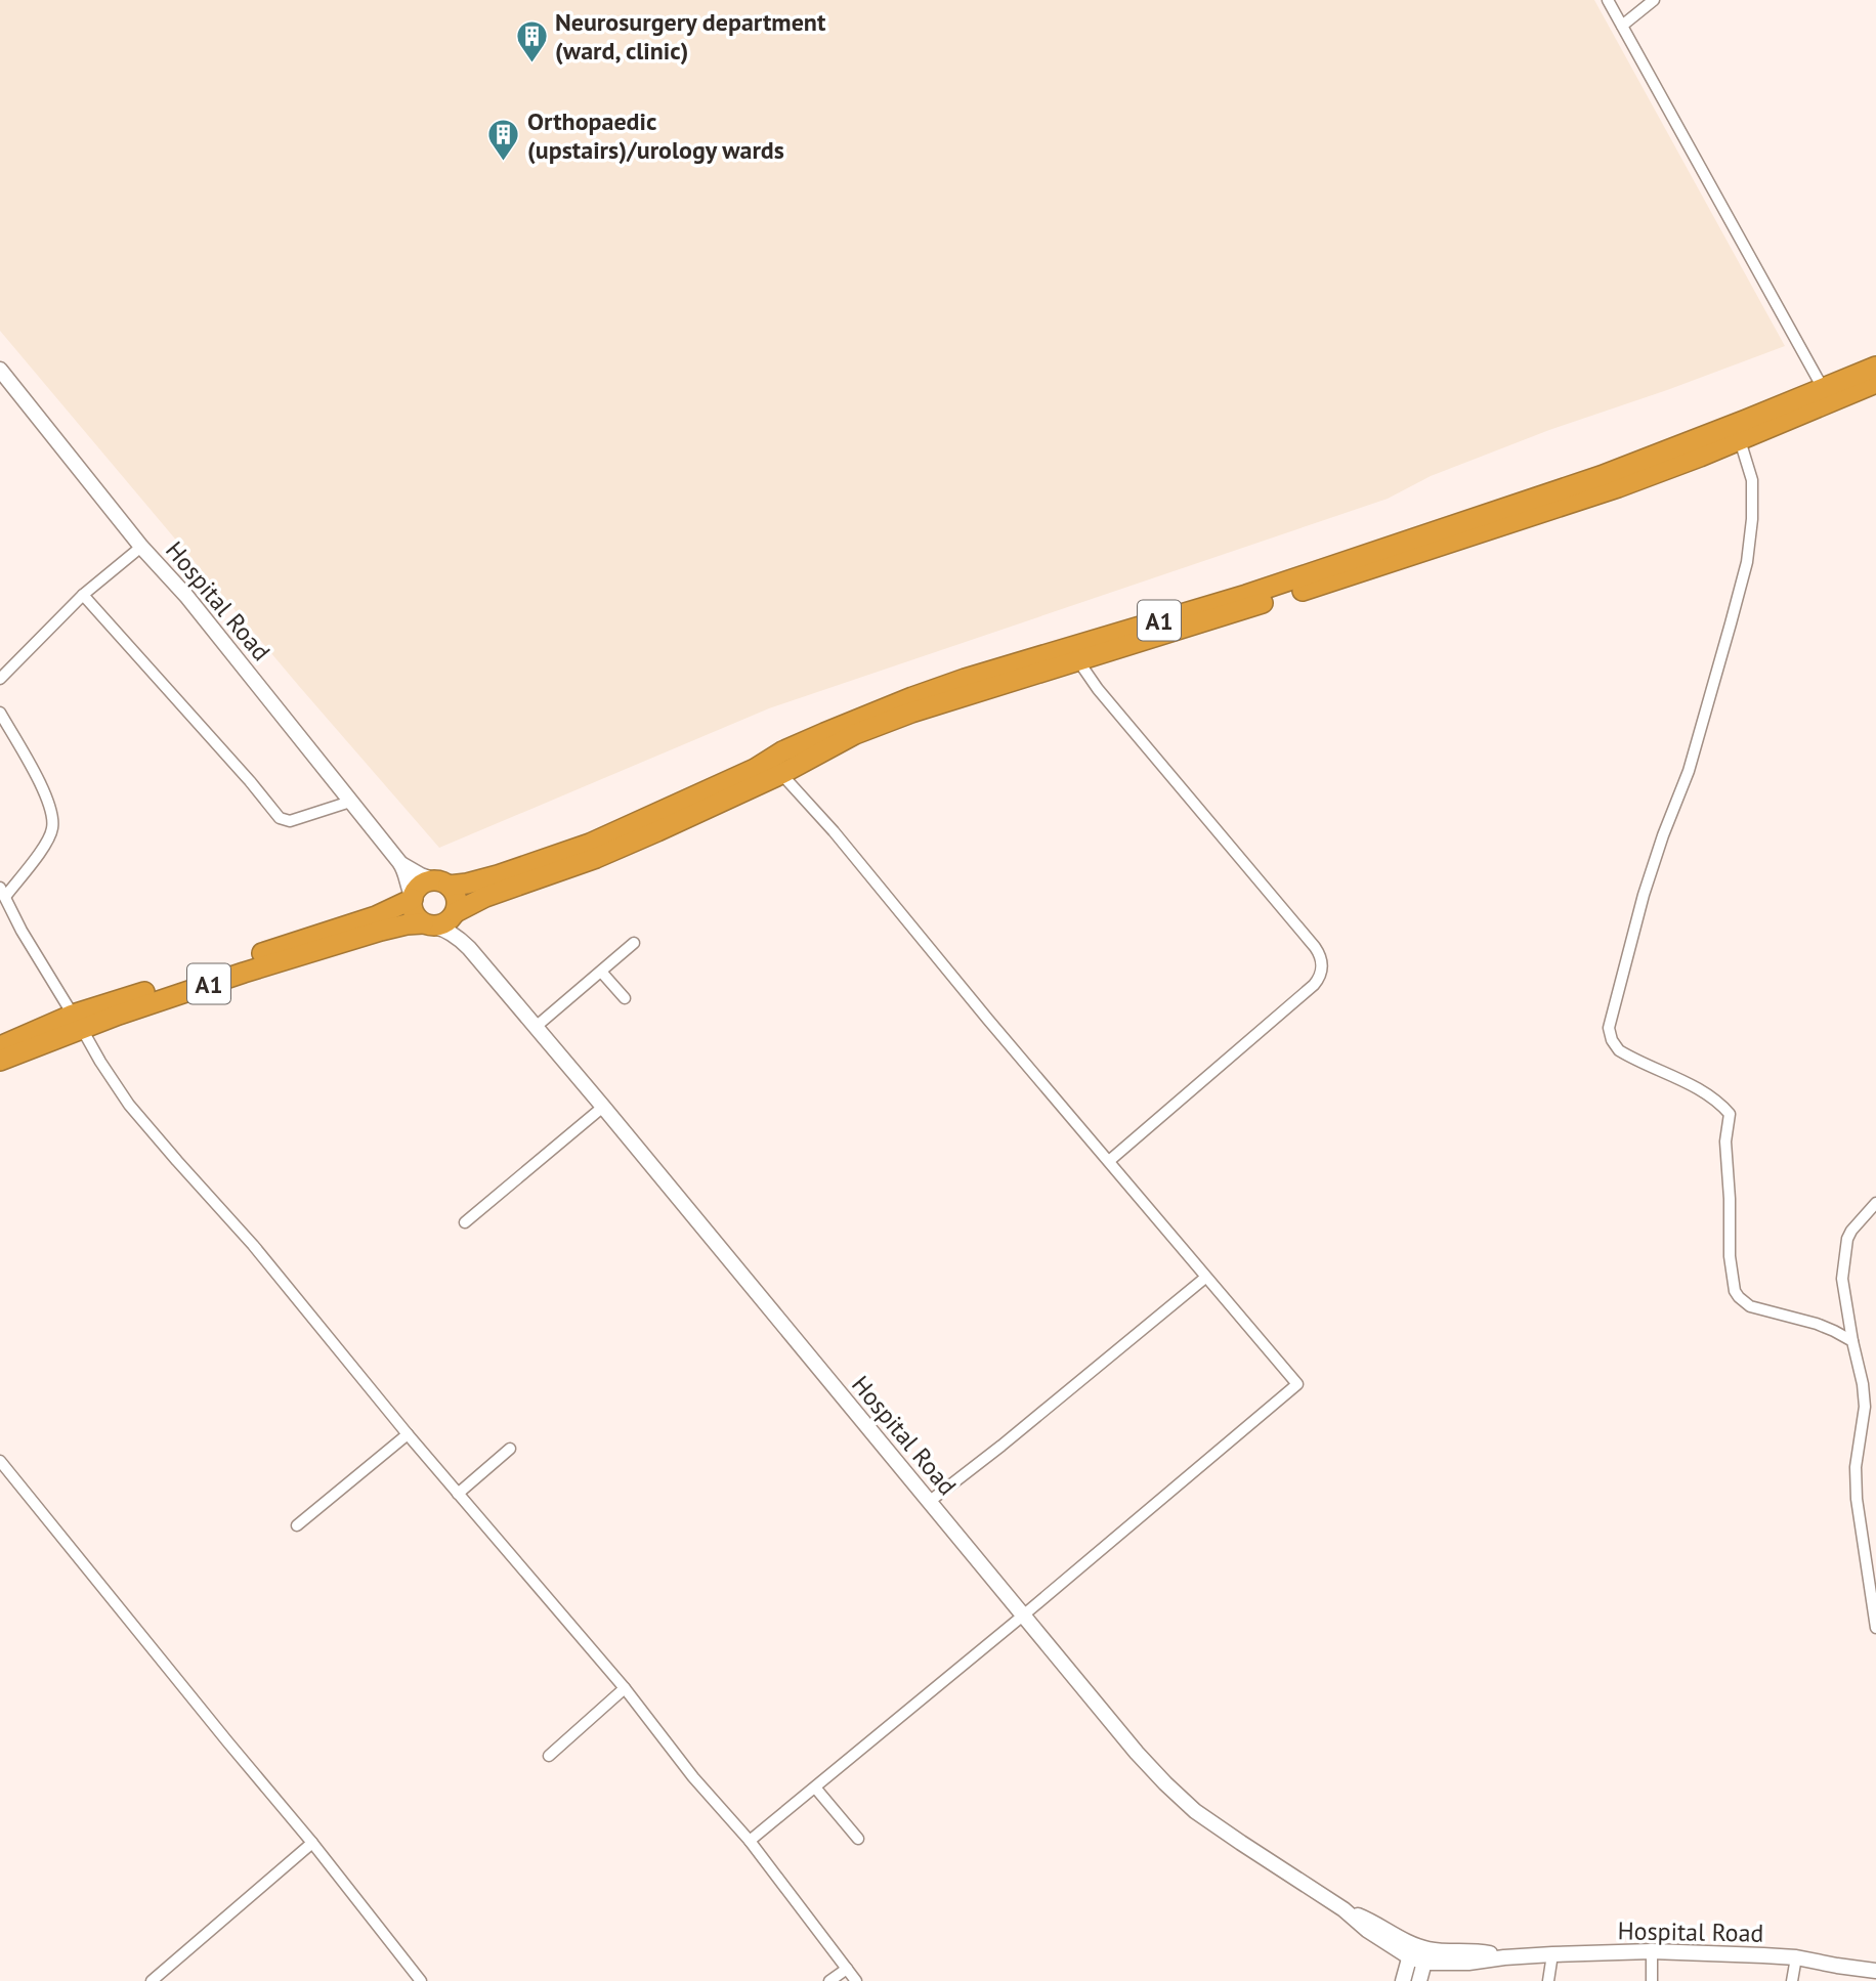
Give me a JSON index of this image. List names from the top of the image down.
{
  "streets": {
    "highway": ["A1"],
    "street": ["Hospital Road"]
  },
  "places": {
    "building": ["Neurosurgery department (ward, clinic)", "Orthopaedic (upstairs)/urology wards"]
  }
}
